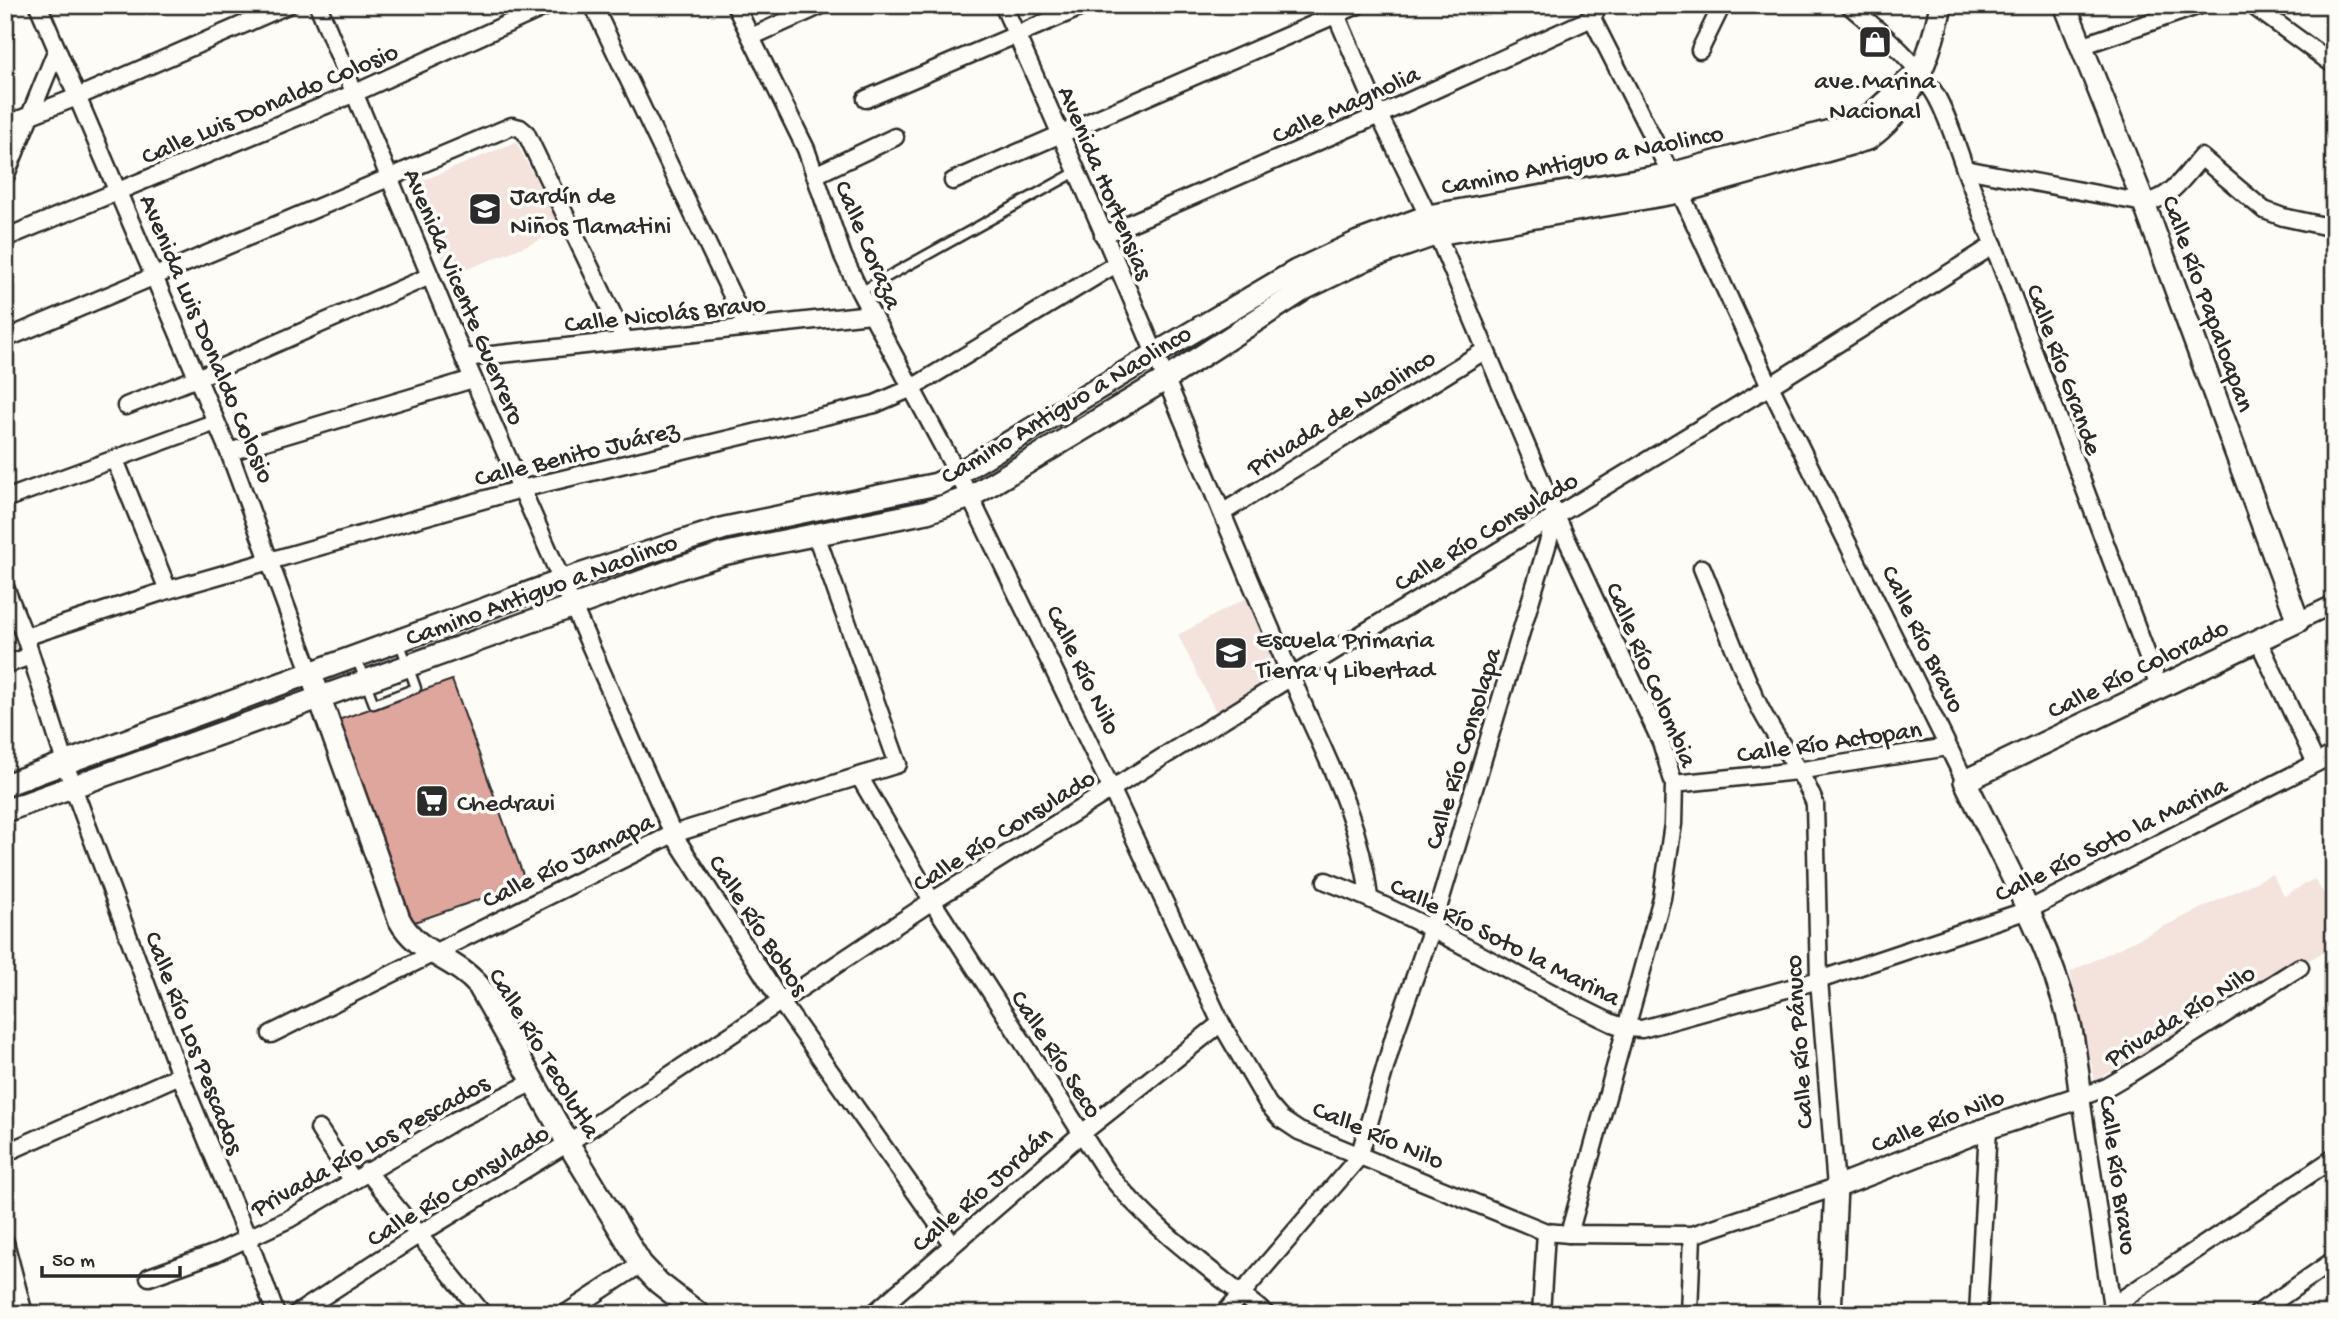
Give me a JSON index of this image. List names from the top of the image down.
{
  "streets": {
    "main road": [
      "Camino Antiguo a Naolinco",
      "Calle Río Papaloapan",
      "Avenida Luis Donaldo Colosio",
      "Calle Río Bravo",
      "Calle Río Colorado",
      "Calle Río Nilo",
      "Calle Río Pánuco",
      "Calle Río Tecolutla"
    ],
    "street": [
      "Calle Luis Donaldo Colosio",
      "Calle Magnolia",
      "Avenida Hortensias",
      "Calle Coraza",
      "Avenida Vicente Guerrero",
      "Calle Nicolás Bravo",
      "Calle Río Grande",
      "Privada de Naolinco",
      "Calle Benito Juárez",
      "Calle Río Consulado",
      "Calle Río Colombia",
      "Calle Río Actopan",
      "Calle Río Consolapa",
      "Calle Río Soto la Marina",
      "Calle Río Jamapa",
      "Calle Río Bobos",
      "Privada Río Nilo",
      "Calle Río Los Pescados",
      "Calle Río Seco",
      "Privada Río Los Pescados",
      "Calle Río Jordán"
    ]
  },
  "crossings": [
    ["Calle Luis Donaldo Colosio", "Avenida Vicente Guerrero"],
    ["Calle Luis Donaldo Colosio", "Avenida Luis Donaldo Colosio"],
    ["Calle Magnolia", "Avenida Hortensias"],
    ["Calle Magnolia", "Calle Río Bravo"],
    ["Calle Magnolia", "Calle Río Colombia"],
    ["Camino Antiguo a Naolinco", "Avenida Hortensias"],
    ["Camino Antiguo a Naolinco", "Calle Coraza"],
    ["Camino Antiguo a Naolinco", "Avenida Vicente Guerrero"],
    ["Camino Antiguo a Naolinco", "Avenida Luis Donaldo Colosio"],
    ["Camino Antiguo a Naolinco", "Calle Río Grande"],
    ["Camino Antiguo a Naolinco", "Calle Río Bravo"],
    ["Camino Antiguo a Naolinco", "Calle Río Nilo"],
    ["Camino Antiguo a Naolinco", "Calle Río Colombia"],
    ["Camino Antiguo a Naolinco", "Calle Río Soto la Marina"],
    ["Camino Antiguo a Naolinco", "Calle Río Jamapa"],
    ["Camino Antiguo a Naolinco", "Calle Río Bobos"],
    ["Camino Antiguo a Naolinco", "Calle Río Los Pescados"],
    ["Camino Antiguo a Naolinco", "Calle Río Tecolutla"],
    ["Avenida Hortensias", "Calle Benito Juárez"],
    ["Avenida Hortensias", "Calle Río Soto la Marina"],
    ["Calle Coraza", "Calle Nicolás Bravo"],
    ["Calle Coraza", "Calle Benito Juárez"],
    ["Calle Coraza", "Calle Río Nilo"],
    ["Avenida Vicente Guerrero", "Calle Nicolás Bravo"],
    ["Avenida Vicente Guerrero", "Calle Benito Juárez"],
    ["Avenida Vicente Guerrero", "Calle Río Bobos"],
    ["Calle Río Papaloapan", "Calle Río Colorado"],
    ["Avenida Luis Donaldo Colosio", "Calle Benito Juárez"],
    ["Avenida Luis Donaldo Colosio", "Calle Río Tecolutla"],
    ["Calle Río Grande", "Calle Río Consulado"],
    ["Calle Río Grande", "Calle Río Colorado"],
    ["Privada de Naolinco", "Calle Río Colombia"],
    ["Privada de Naolinco", "Calle Río Soto la Marina"],
    ["Calle Benito Juárez", "Calle Río Los Pescados"],
    ["Calle Río Consulado", "Calle Río Bravo"],
    ["Calle Río Consulado", "Calle Río Nilo"],
    ["Calle Río Consulado", "Calle Río Colombia"],
    ["Calle Río Consulado", "Calle Río Consolapa"],
    ["Calle Río Consulado", "Calle Río Soto la Marina"],
    ["Calle Río Consulado", "Calle Río Bobos"],
    ["Calle Río Consulado", "Calle Río Tecolutla"],
    ["Calle Río Consulado", "Calle Río Seco"],
    ["Calle Río Bravo", "Calle Río Colorado"],
    ["Calle Río Bravo", "Calle Río Nilo"],
    ["Calle Río Bravo", "Calle Río Actopan"],
    ["Calle Río Bravo", "Calle Río Soto la Marina"],
    ["Calle Río Bravo", "Privada Río Nilo"],
    ["Calle Río Nilo", "Calle Río Colombia"],
    ["Calle Río Nilo", "Calle Río Consolapa"],
    ["Calle Río Nilo", "Privada Río Nilo"],
    ["Calle Río Nilo", "Calle Río Pánuco"],
    ["Calle Río Nilo", "Calle Río Jordán"],
    ["Calle Río Colombia", "Calle Río Actopan"],
    ["Calle Río Colombia", "Calle Río Consolapa"],
    ["Calle Río Colombia", "Calle Río Soto la Marina"],
    ["Calle Río Actopan", "Calle Río Pánuco"],
    ["Calle Río Consolapa", "Calle Río Soto la Marina"],
    ["Calle Río Consolapa", "Calle Río Seco"],
    ["Calle Río Soto la Marina", "Calle Río Pánuco"],
    ["Calle Río Jamapa", "Calle Río Bobos"],
    ["Calle Río Jamapa", "Calle Río Tecolutla"],
    ["Calle Río Jamapa", "Calle Río Seco"],
    ["Calle Río Bobos", "Calle Río Jordán"],
    ["Calle Río Los Pescados", "Privada Río Los Pescados"],
    ["Calle Río Tecolutla", "Privada Río Los Pescados"],
    ["Calle Río Seco", "Calle Río Jordán"]
  ],
  "places": {
    "shop": ["ave.Marina Nacional"],
    "school or university": ["Jardín de Niños Tlamatini", "Escuela Primaria Tierra y Libertad"],
    "supermarket": ["Chedraui"]
  },
  "scale_bar": "50 m"
}
